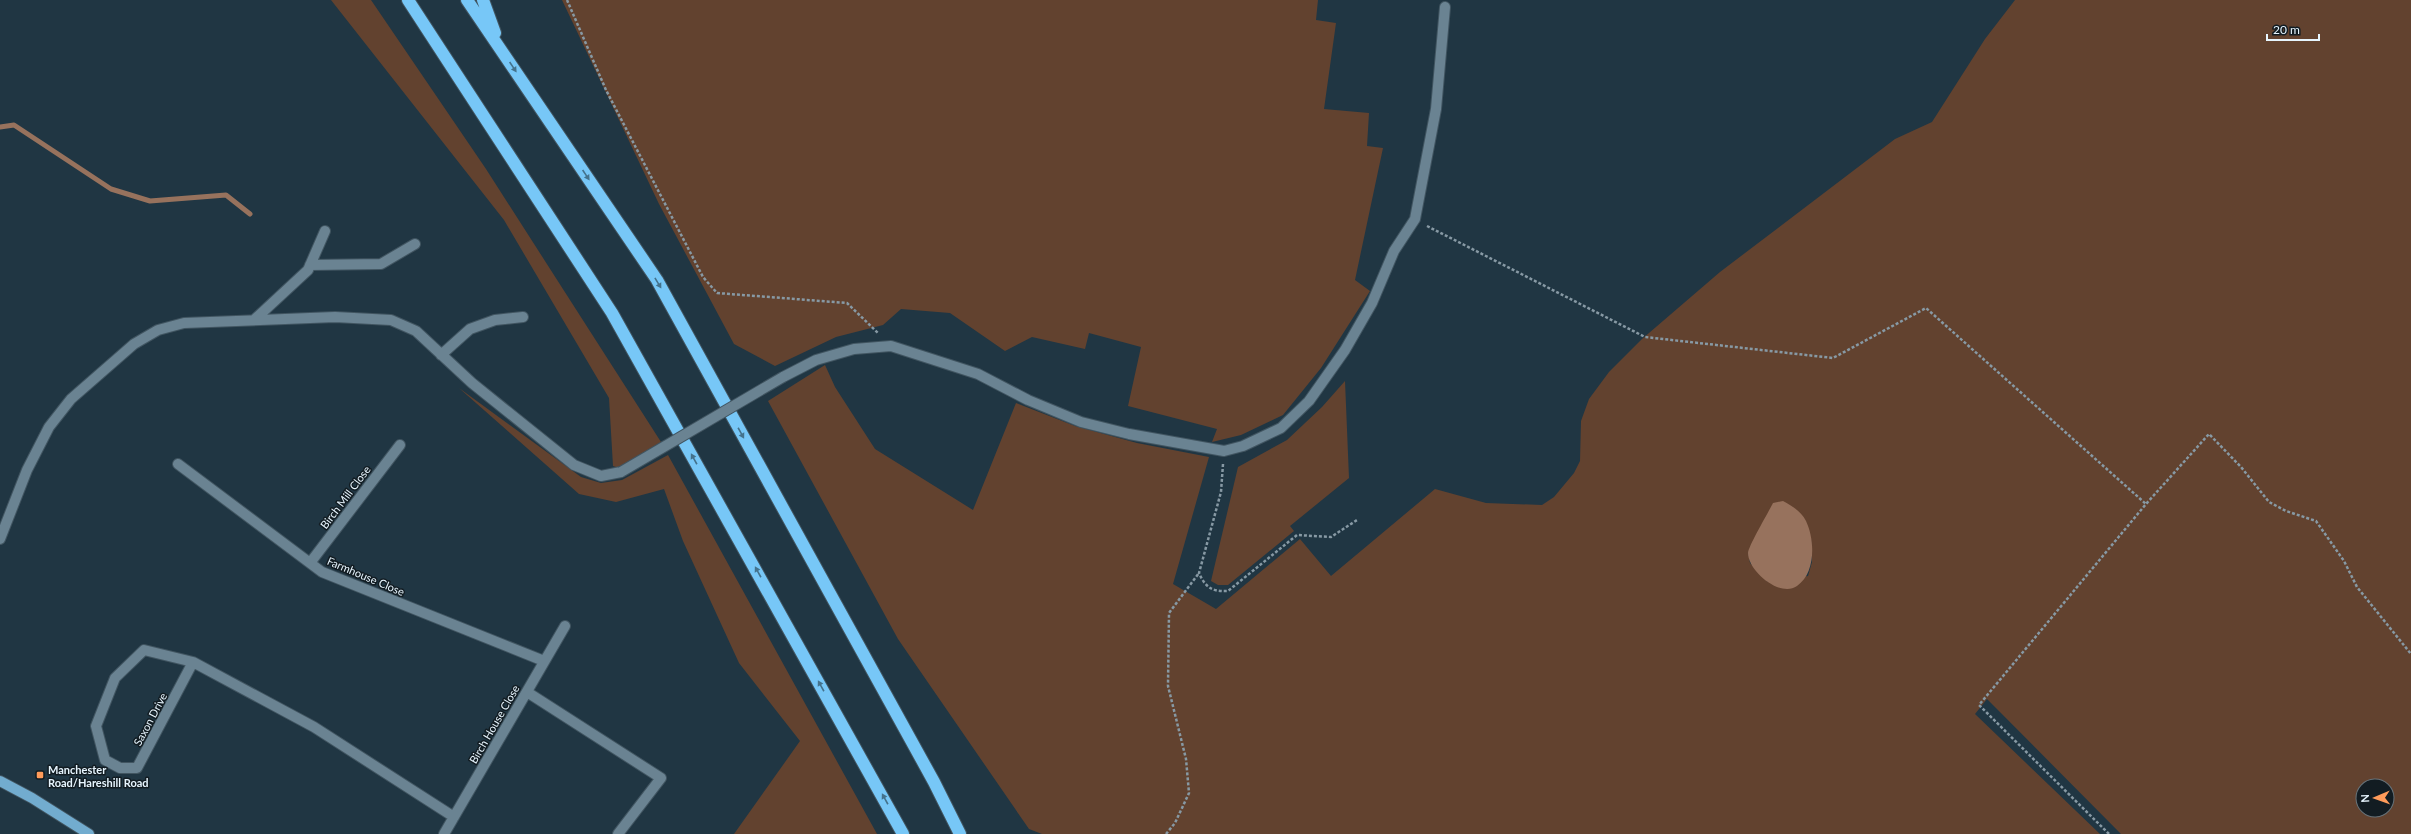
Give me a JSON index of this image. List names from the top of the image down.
{
  "streets": {
    "street": [
      "Birch Mill Close",
      "Farmhouse Close",
      "Saxon Drive",
      "Birch House Close"
    ]
  },
  "crossings": [
    ["Birch Mill Close", "Farmhouse Close"],
    ["Farmhouse Close", "Birch House Close"],
    ["Saxon Drive", "Birch House Close"]
  ],
  "places": {
    "transit": ["Manchester Road/Hareshill Road"]
  },
  "scale_bar": "20 m",
  "north": "left"
}
